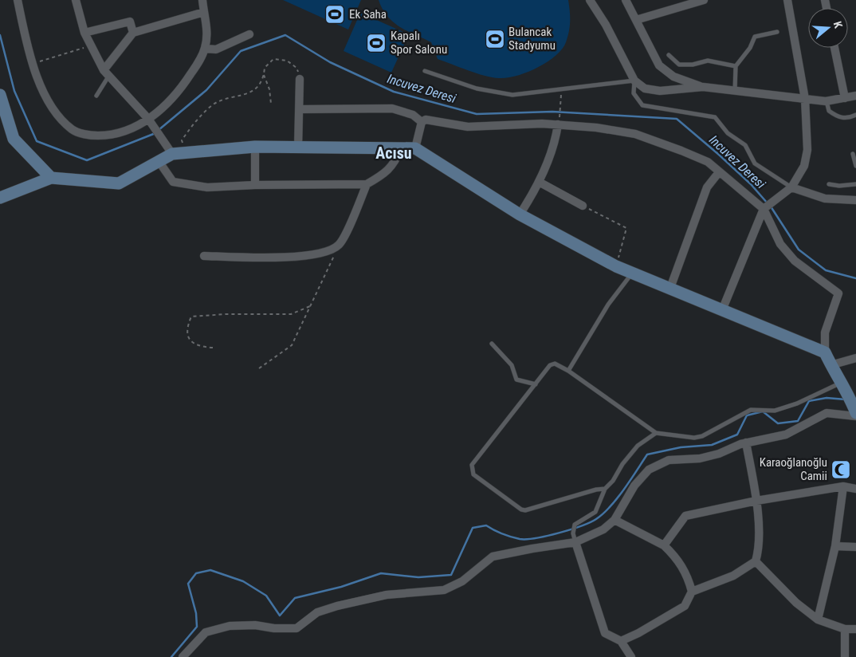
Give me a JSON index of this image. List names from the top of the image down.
{
  "districts": ["Acısu"],
  "water": ["Incuvez Deresi"],
  "places": {
    "sports": ["Ek Saha", "Bulancak Stadyumu", "Kapalı Spor Salonu"],
    "mosque": ["Karaoğlanoğlu Camii"]
  },
  "north": "right"
}
